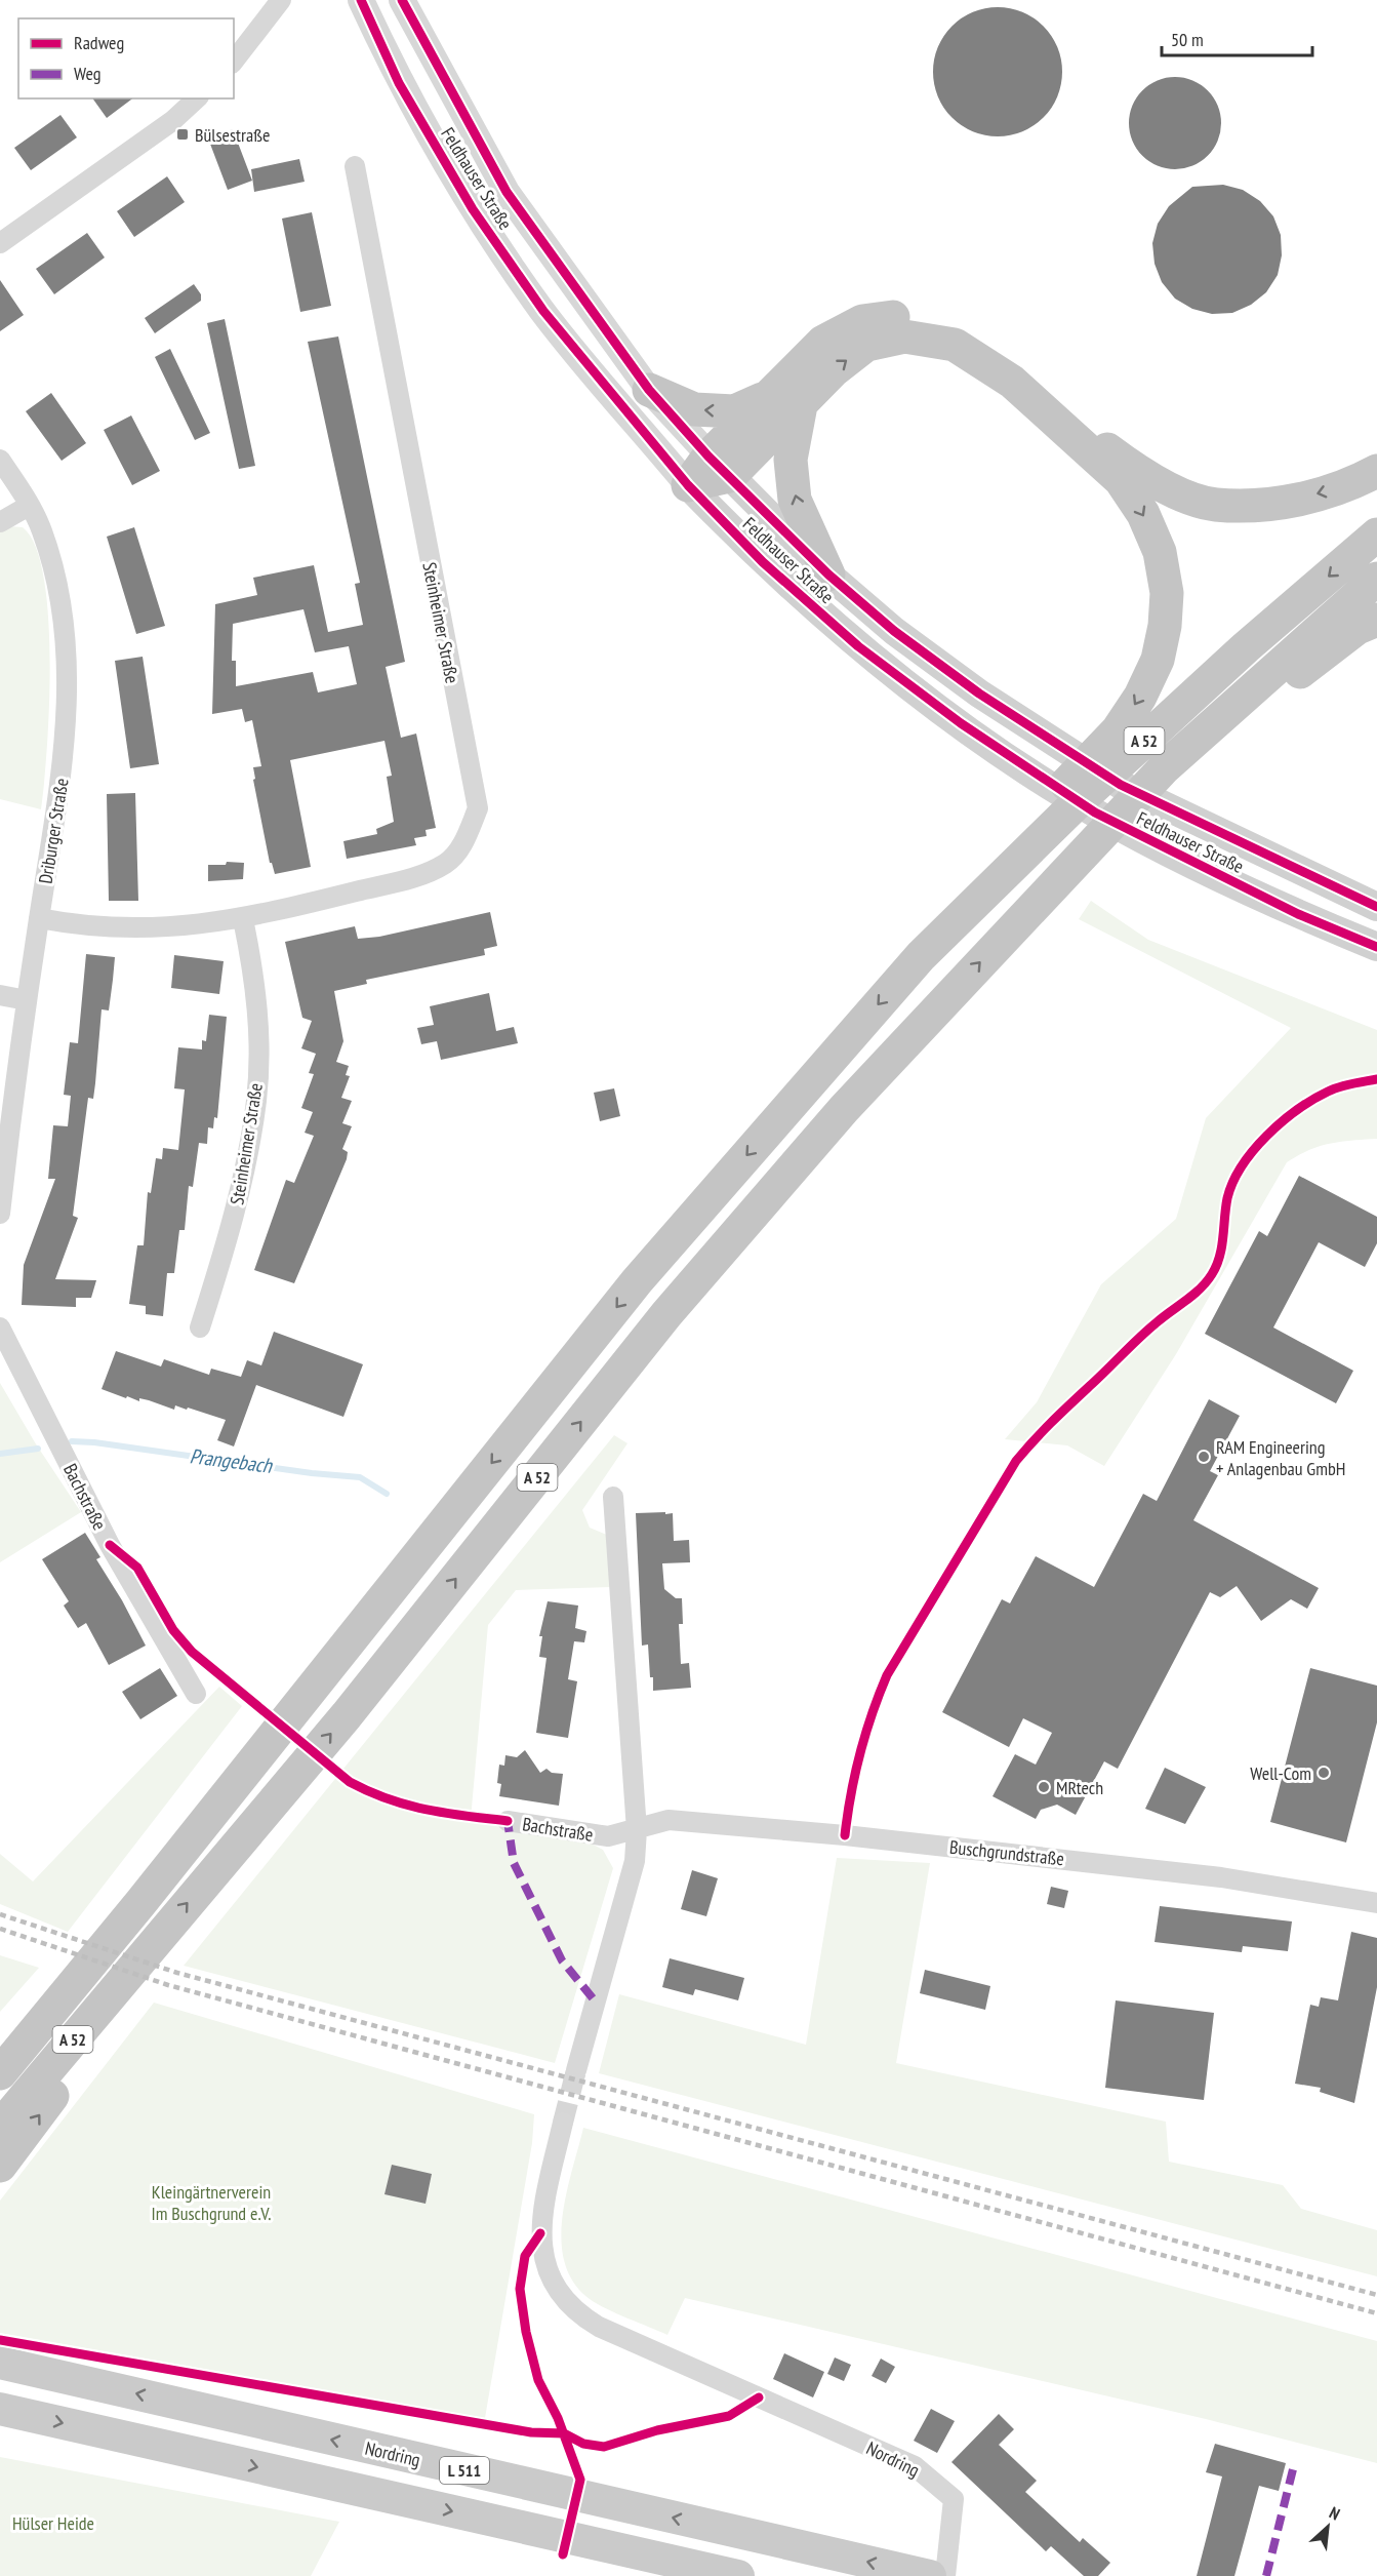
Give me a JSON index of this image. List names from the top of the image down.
{
  "streets": {
    "highway": ["A 52"],
    "main road": ["Feldhauser Straße", "Nordring", "L 511"],
    "street": [
      "Steinheimer Straße",
      "Driburger Straße",
      "Bachstraße",
      "Buschgrundstraße"
    ]
  },
  "crossings": [
    ["Steinheimer Straße", "Driburger Straße"],
    ["Bachstraße", "Buschgrundstraße"]
  ],
  "one_way": ["Nordring"],
  "water": ["Prangebach"],
  "parks": ["Kleingärtnerverein Im Buschgrund e.V.", "Hülser Heide"],
  "places": {
    "transit": ["Bülsestraße"],
    "other": ["RAM Engineering + Anlagenbau GmbH", "Well-Com", "MRtech"]
  },
  "legend": ["Radweg", "Weg"],
  "scale_bar": "50 m",
  "north": "top right"
}
